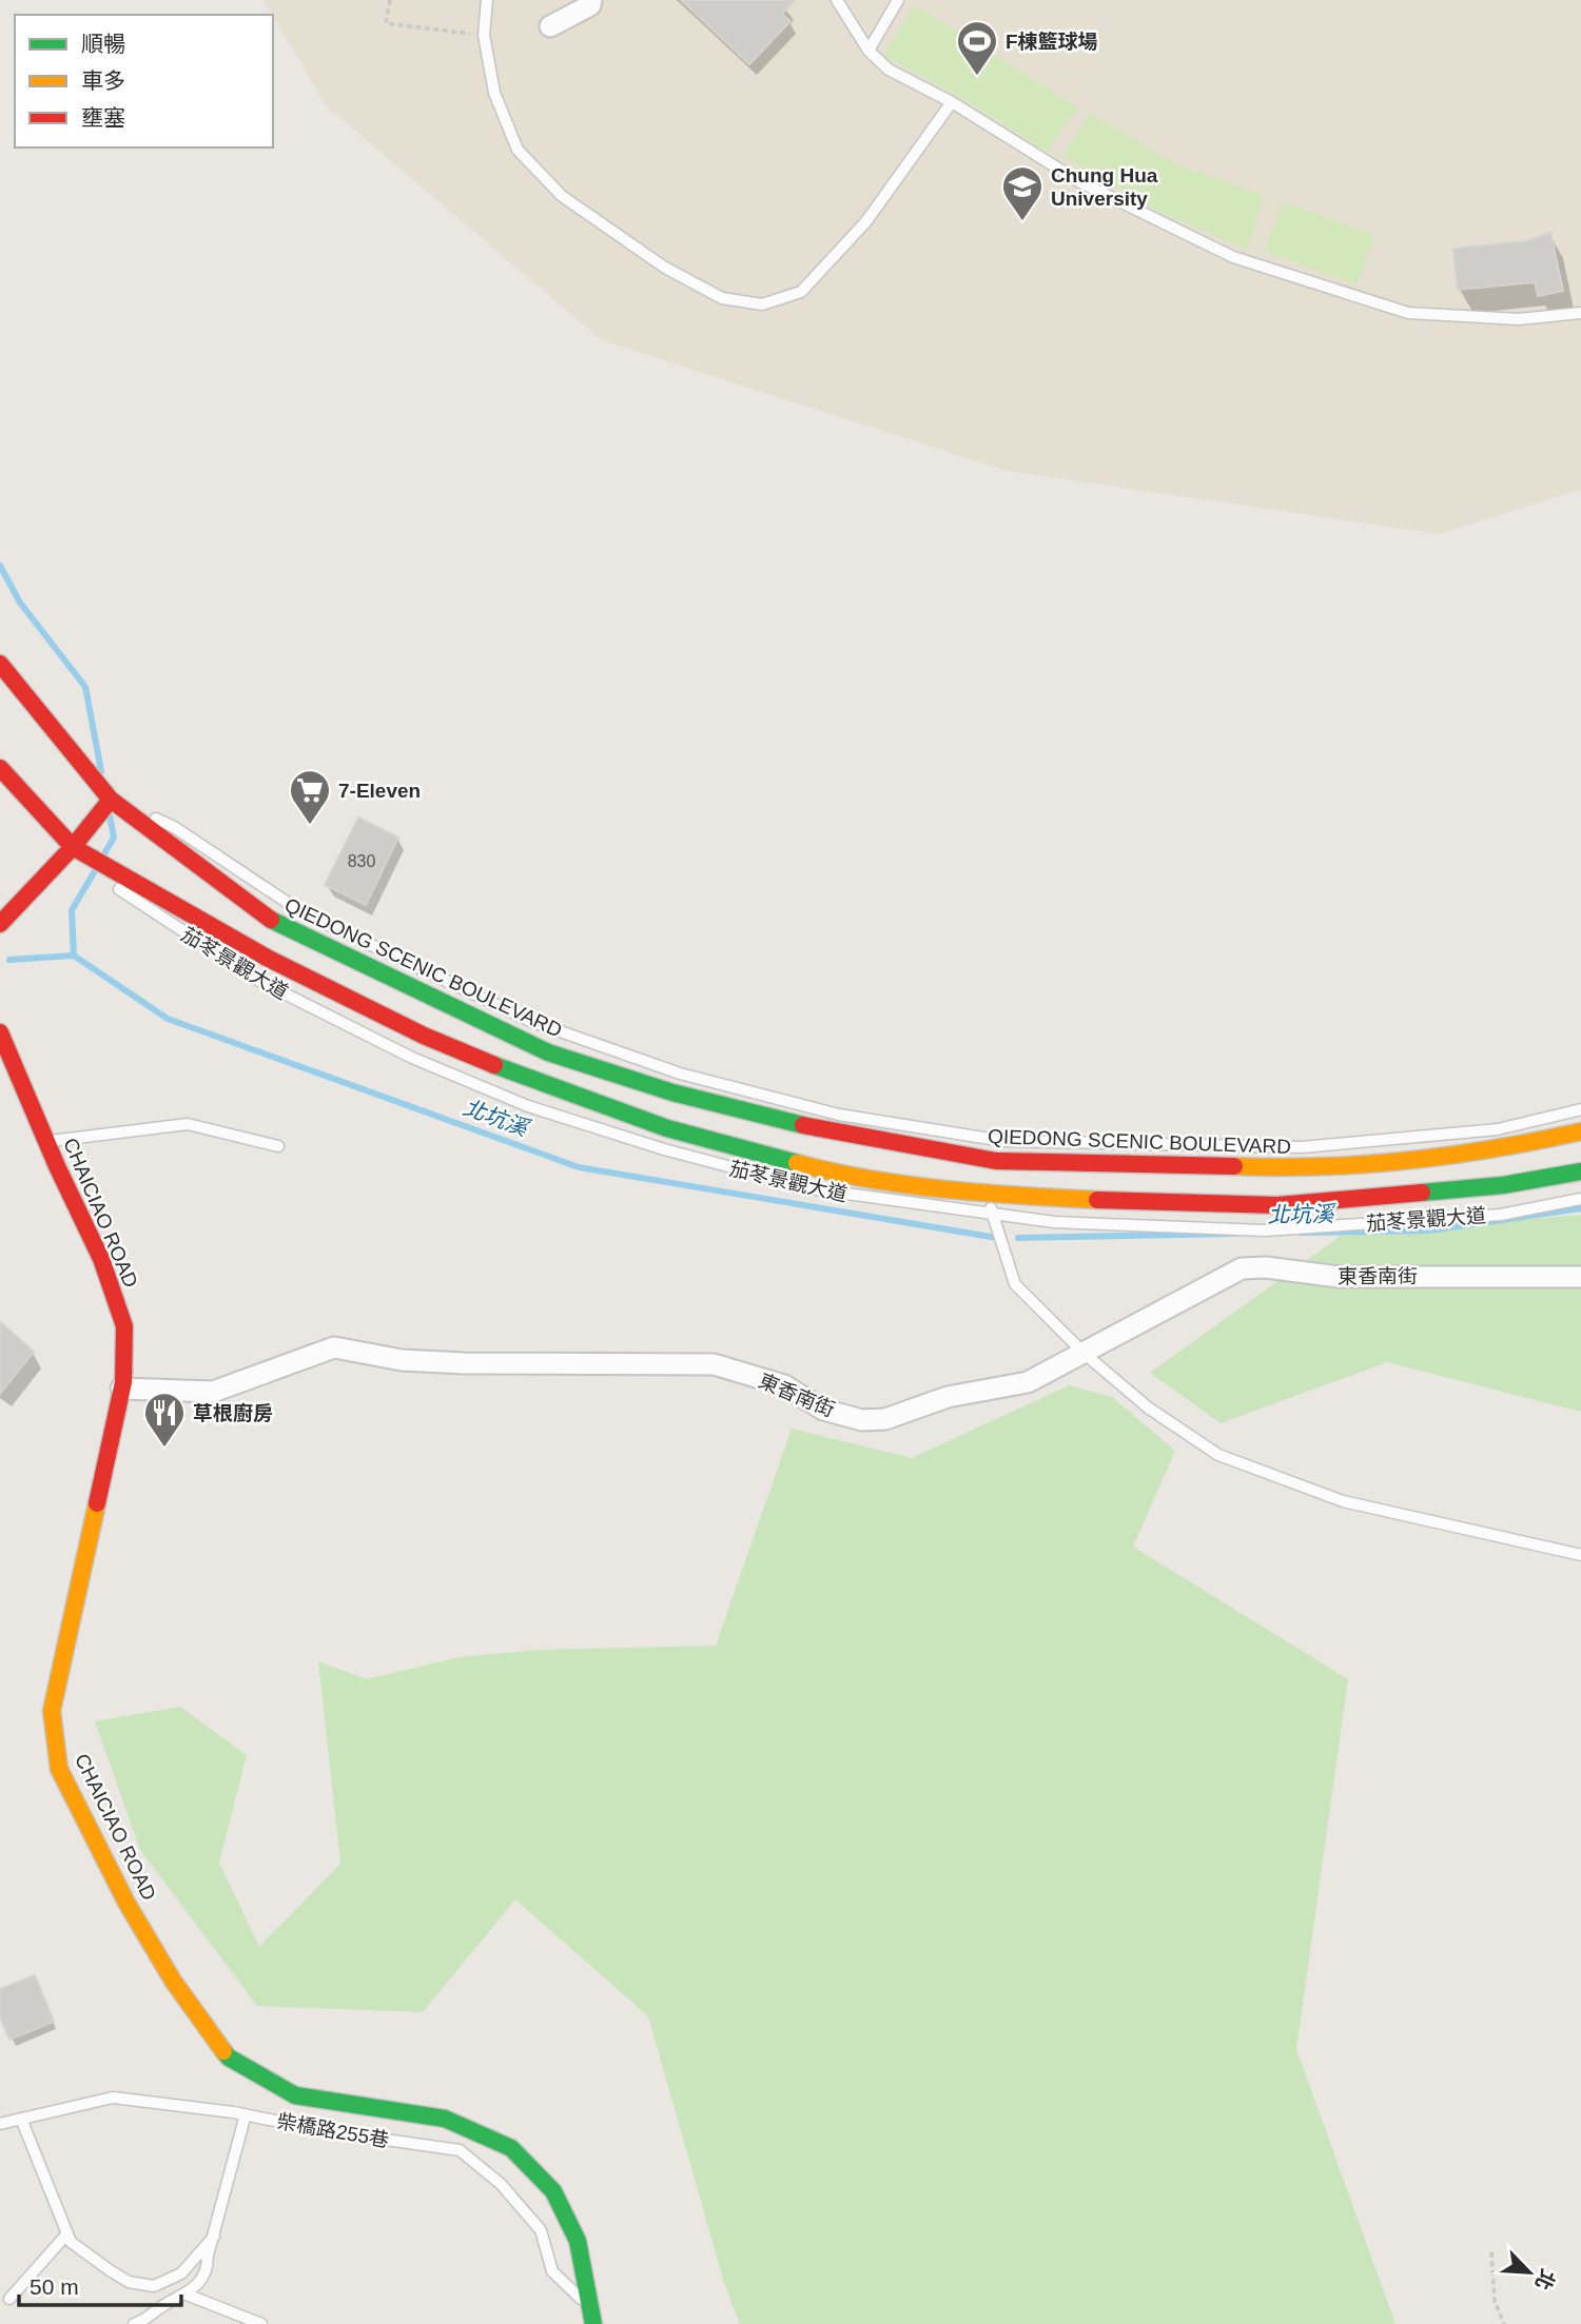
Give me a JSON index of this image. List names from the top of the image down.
{
  "streets": {
    "street": ["QIEDONG SCENIC BOULEVARD", "CHAICIAO ROAD", "東香南街"],
    "lane": ["茄苳景觀大道", "柴橋路255巷"]
  },
  "crossings": [
    ["CHAICIAO ROAD", "東香南街"],
    ["CHAICIAO ROAD", "柴橋路255巷"]
  ],
  "water": ["北坑溪"],
  "places": {
    "sports": ["F棟籃球場"],
    "school or university": ["Chung Hua University"],
    "supermarket": ["7-Eleven"],
    "restaurant": ["草根廚房"]
  },
  "house_numbers": ["830"],
  "legend": ["順暢", "車多", "壅塞"],
  "scale_bar": "50 m",
  "north": "bottom right"
}
